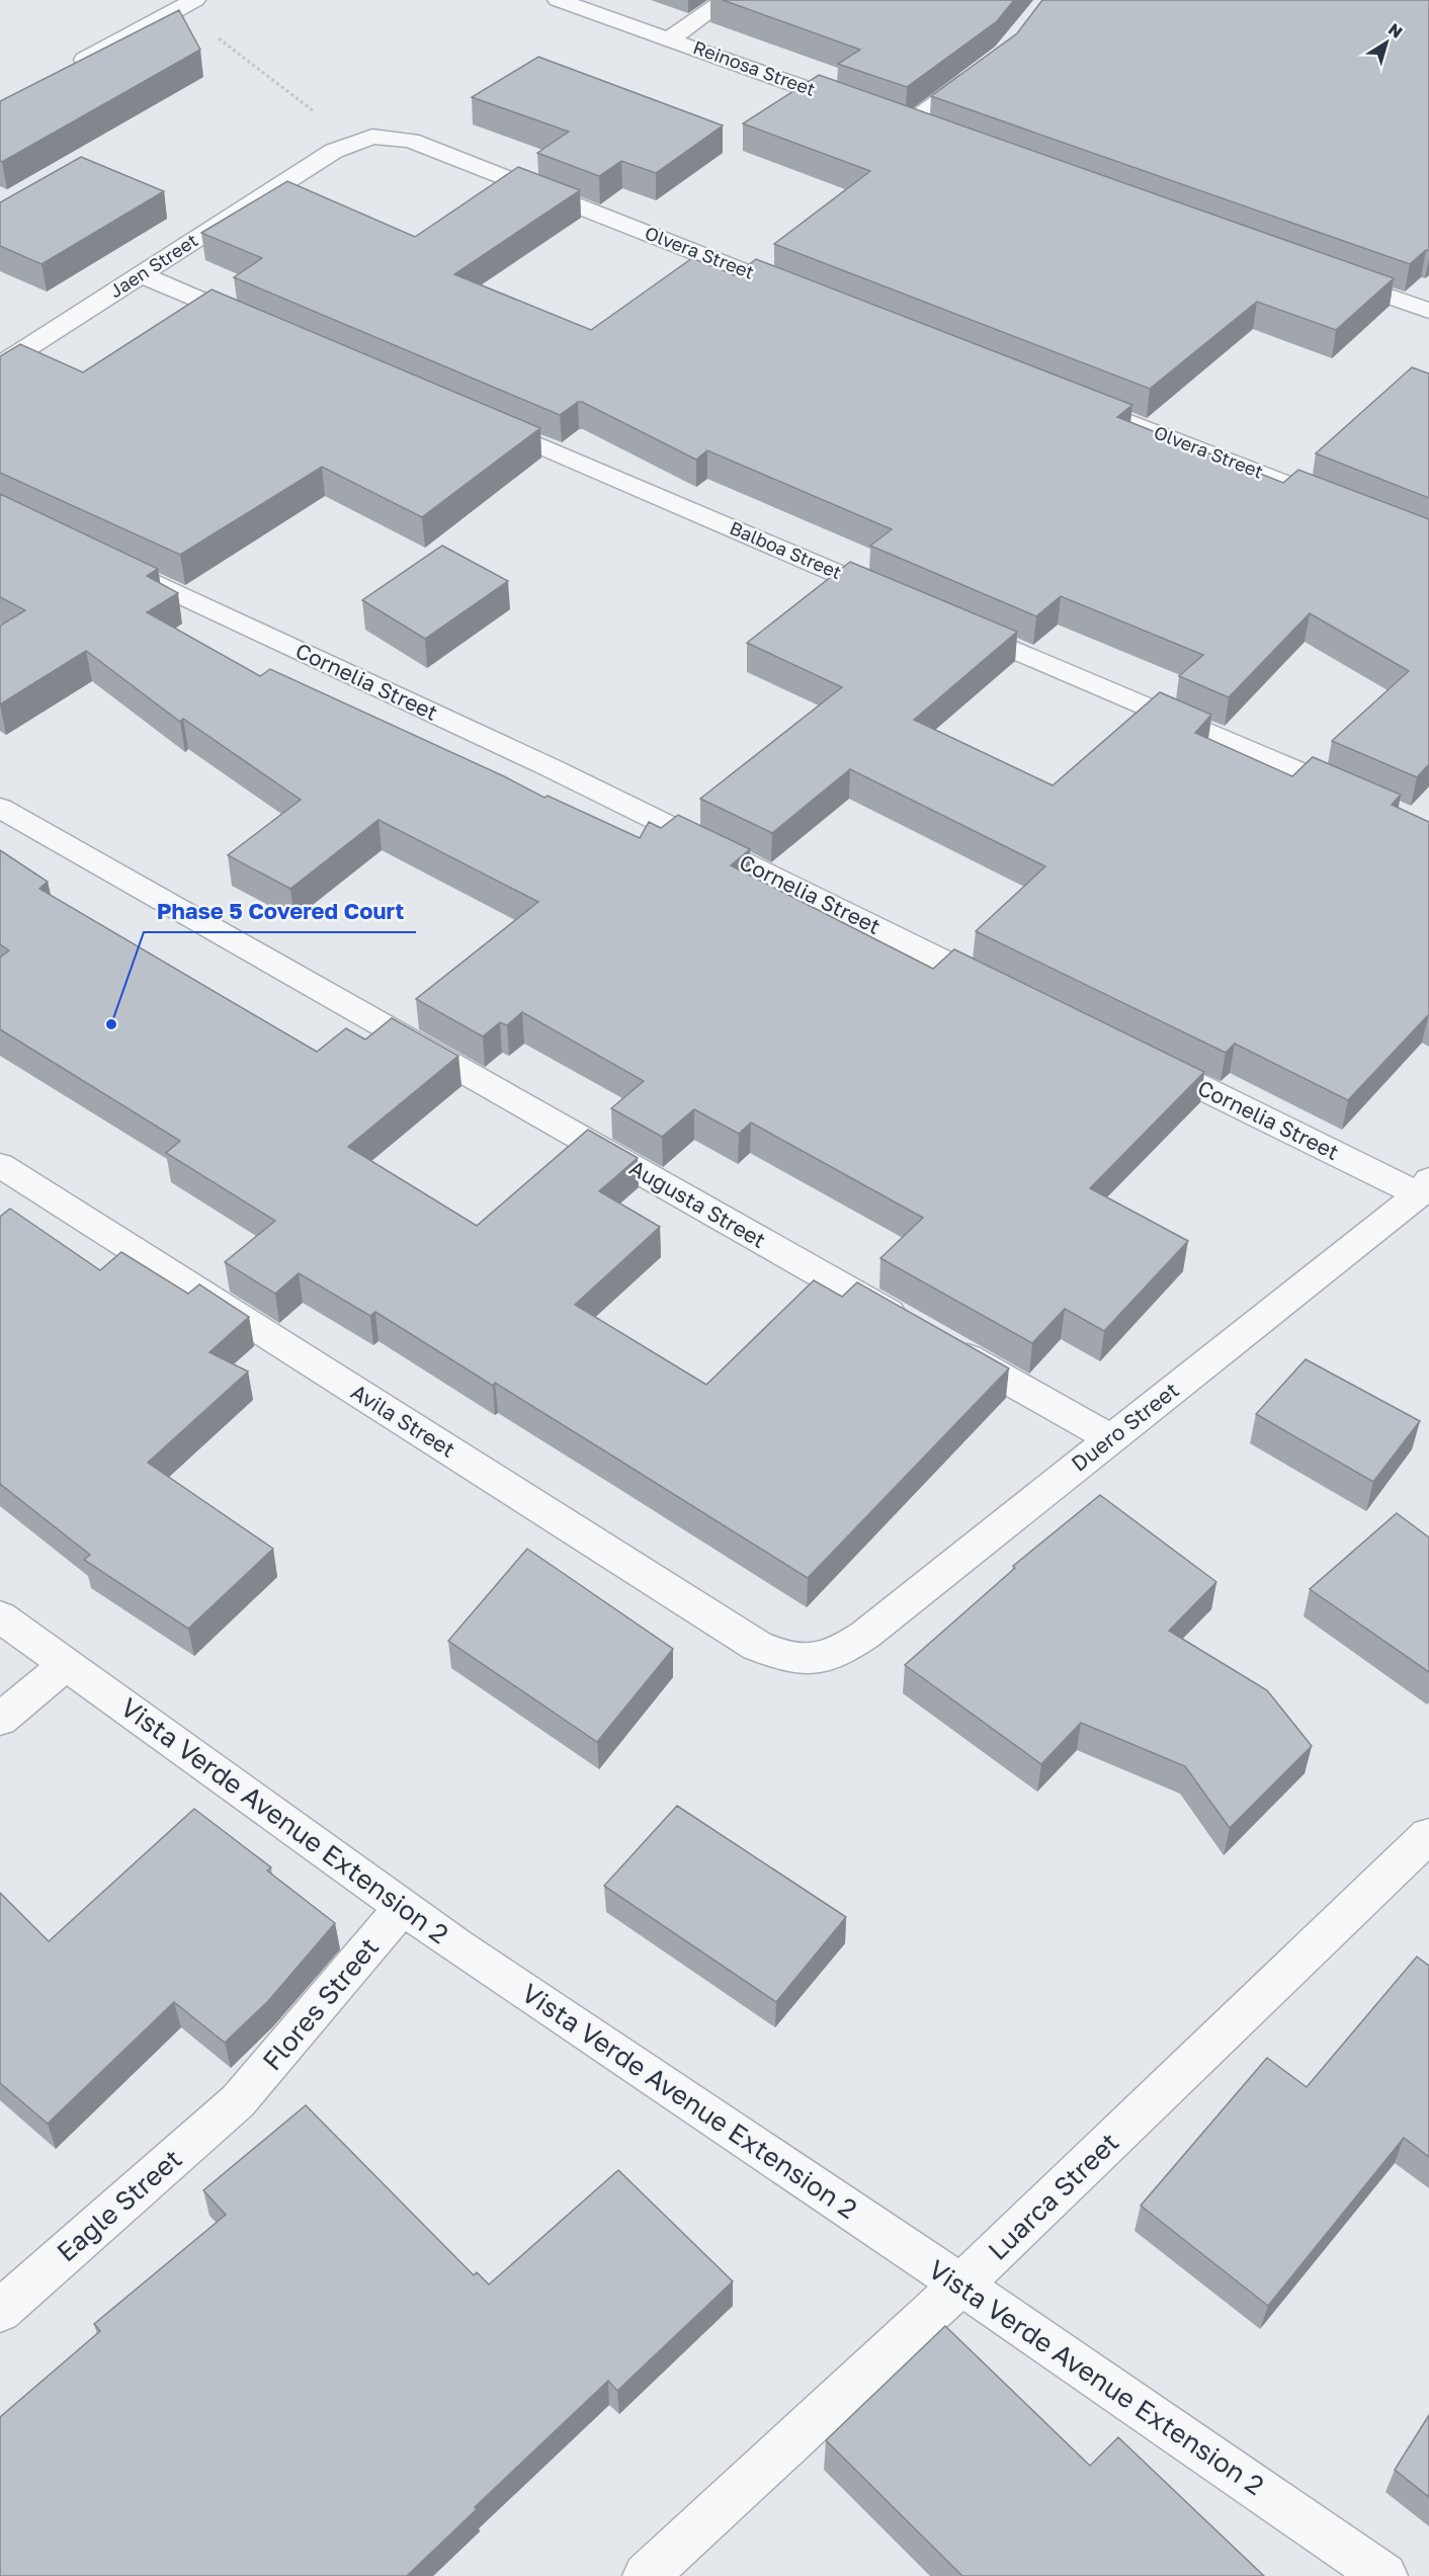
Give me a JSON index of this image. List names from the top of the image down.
{
  "streets": {
    "street": [
      "Reinosa Street",
      "Olvera Street",
      "Jaen Street",
      "Balboa Street",
      "Cornelia Street",
      "Augusta Street",
      "Avila Street",
      "Duero Street",
      "Vista Verde Avenue Extension 2",
      "Flores Street",
      "Luarca Street",
      "Eagle Street"
    ]
  },
  "crossings": [
    ["Olvera Street", "Jaen Street"],
    ["Cornelia Street", "Duero Street"],
    ["Avila Street", "Duero Street"],
    ["Vista Verde Avenue Extension 2", "Flores Street"],
    ["Vista Verde Avenue Extension 2", "Luarca Street"],
    ["Flores Street", "Eagle Street"]
  ],
  "places": ["Phase 5 Covered Court"],
  "north": "top right"
}
